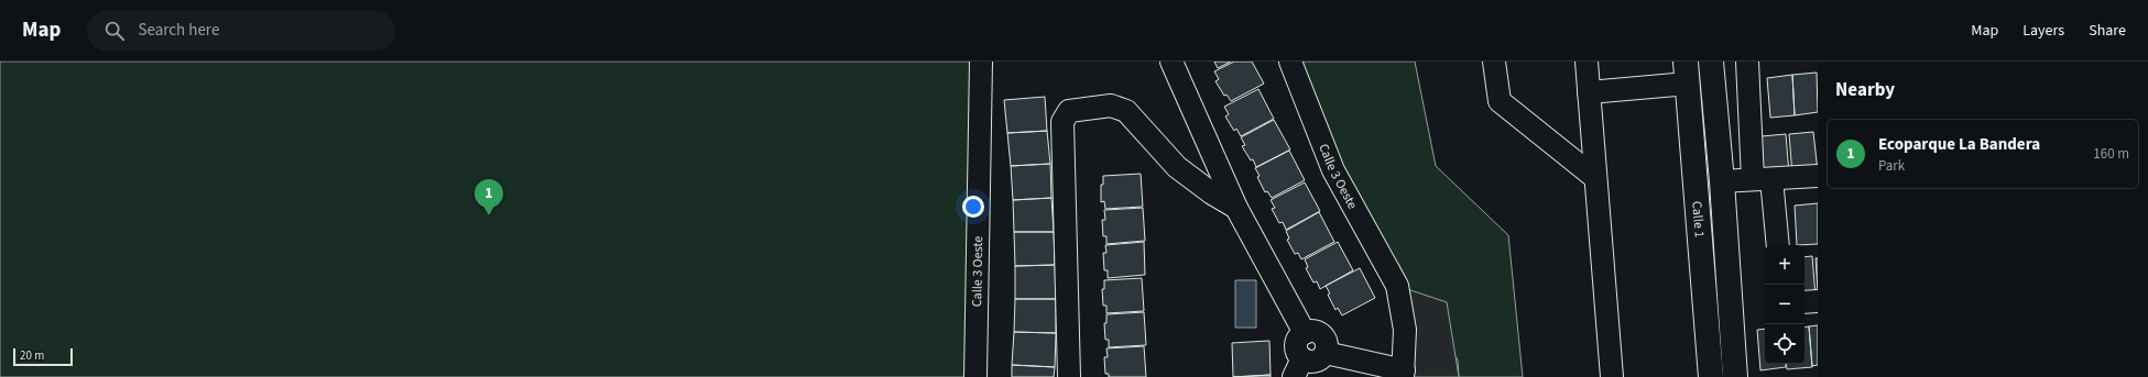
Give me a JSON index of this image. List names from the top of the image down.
{
  "streets": {
    "main road": ["Calle 1"],
    "street": ["Calle 3 Oeste"]
  },
  "scale_bar": "20 m",
  "page": {
    "header": "Map",
    "search": "Search here",
    "nav": ["Map", "Layers", "Share"],
    "heading": "Nearby",
    "list": [
      {
        "mark": "1",
        "name": "Ecoparque La Bandera",
        "note": "Park",
        "value": "160 m"
      }
    ],
    "pins": "1",
    "map_buttons": ["+", "−"],
    "scale": "20 m"
  }
}
